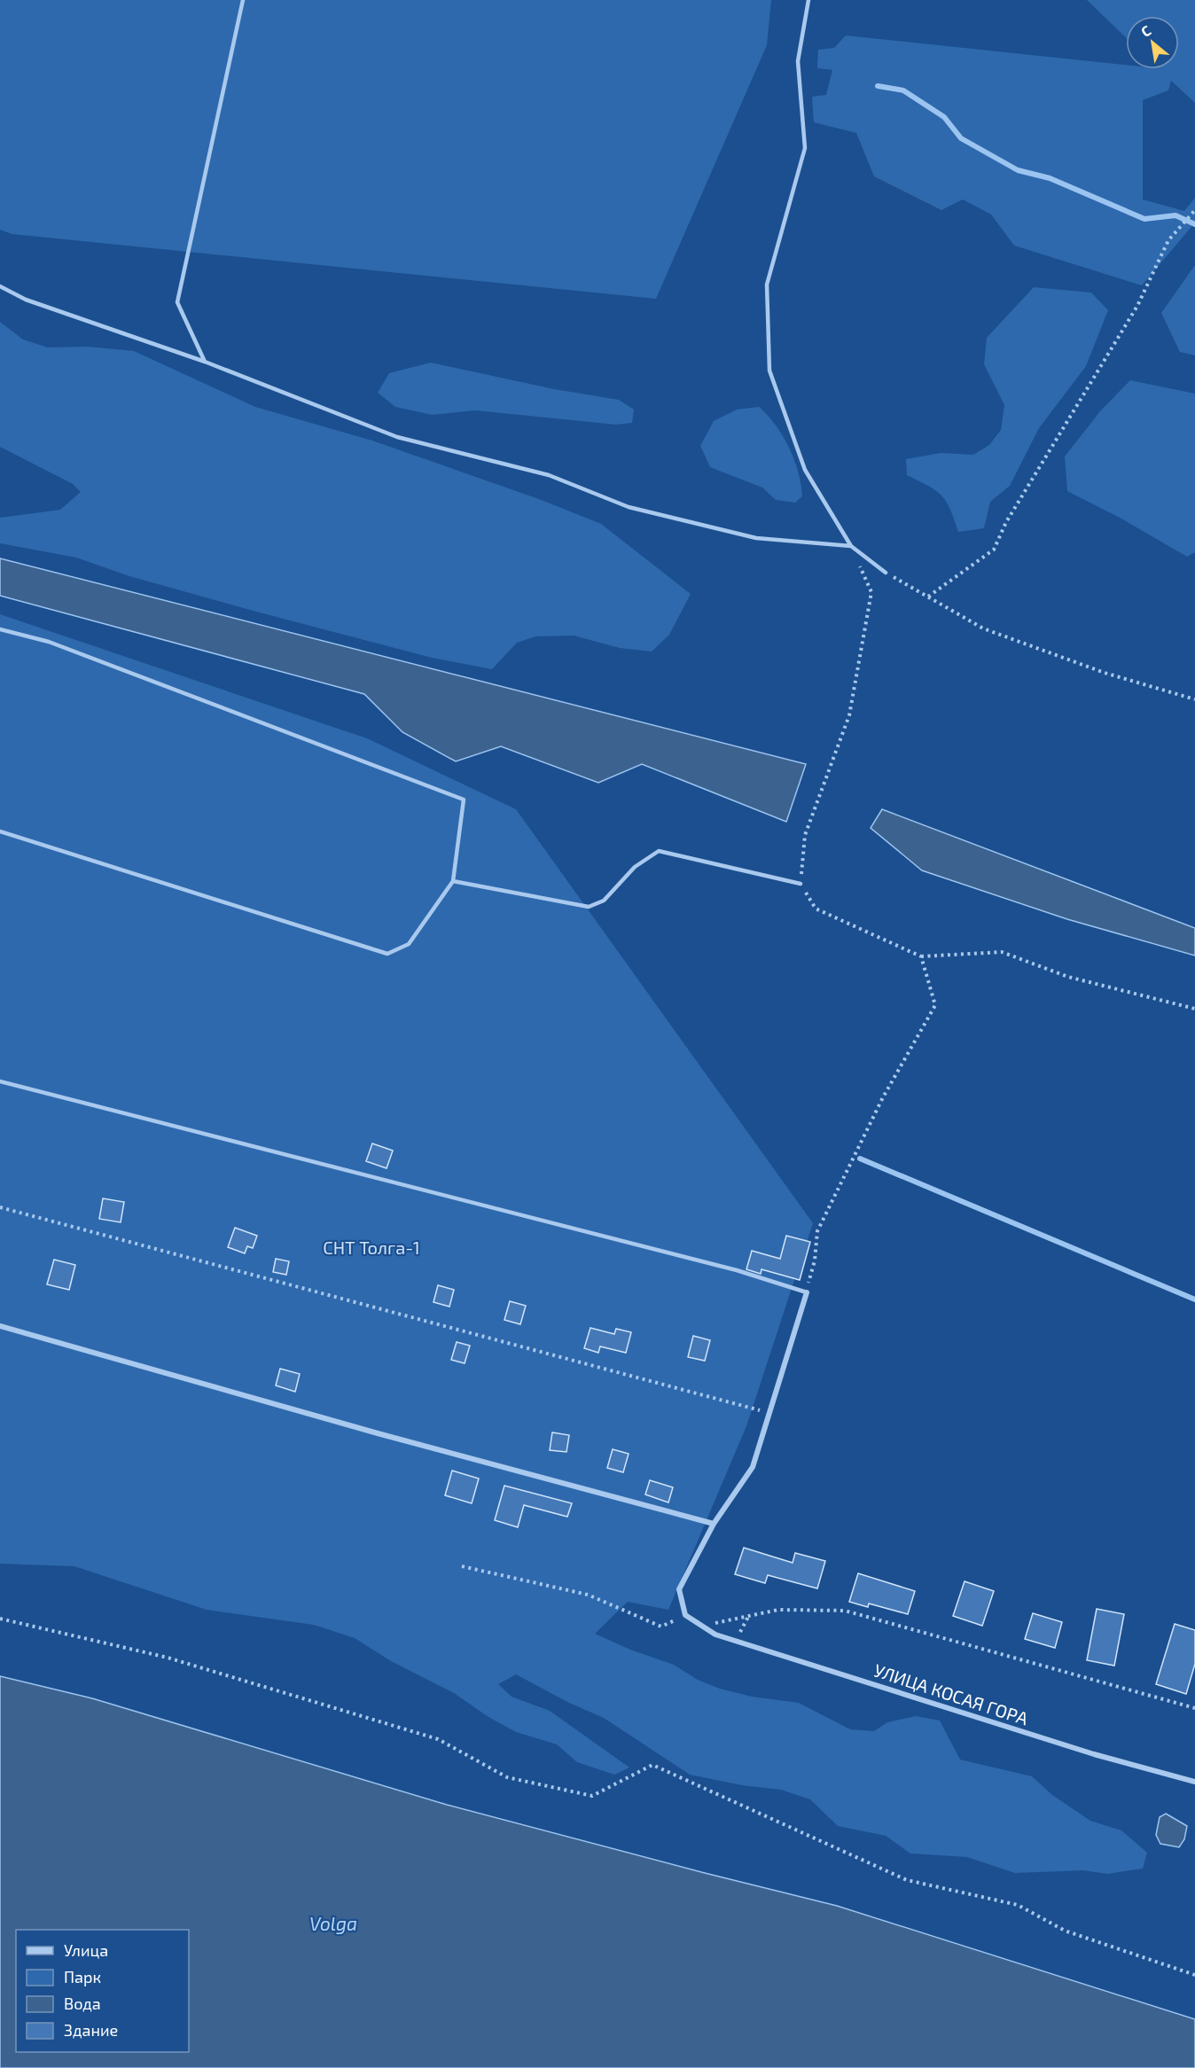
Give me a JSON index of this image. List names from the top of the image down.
{
  "streets": {
    "street": ["УЛИЦА КОСАЯ ГОРА"]
  },
  "water": ["Volga"],
  "parks": ["СНТ Толга-1"],
  "legend": [
    "Улица",
    "Парк",
    "Вода",
    "Здание"
  ],
  "north": "top left"
}
